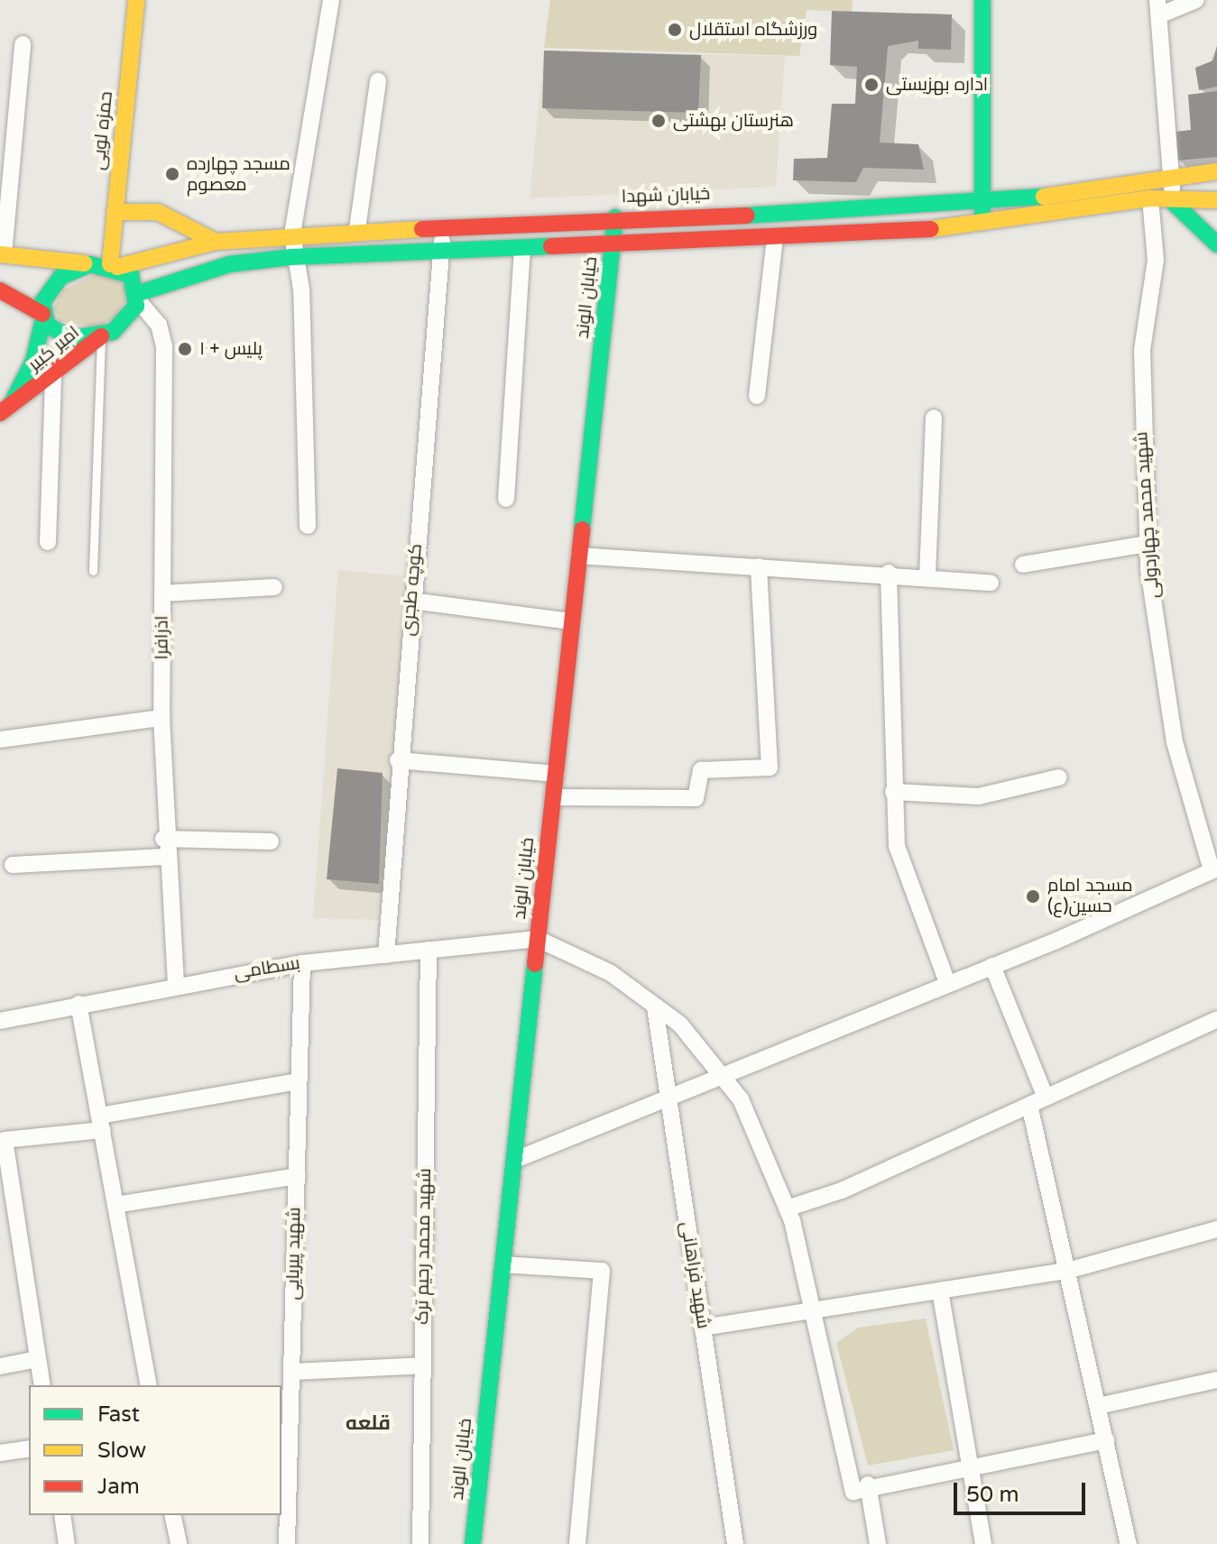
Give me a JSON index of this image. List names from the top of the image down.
{
  "streets": {
    "main road": [
      "حمزه لویی",
      "خیابان شهدا",
      "خیابان الوند",
      "امیر کبیر"
    ],
    "street": [
      "شهید محمد چهاردولی",
      "کوچه طجری",
      "اذرافرا",
      "بسطامی",
      "شهید محمد رحیم ترک",
      "شهید پیریایی",
      "شهید فراهانی"
    ]
  },
  "crossings": [
    ["حمزه لویی", "خیابان شهدا"],
    ["حمزه لویی", "امیر کبیر"],
    ["حمزه لویی", "اذرافرا"],
    ["خیابان شهدا", "خیابان الوند"],
    ["خیابان شهدا", "امیر کبیر"],
    ["خیابان شهدا", "کوچه طجری"],
    ["خیابان شهدا", "اذرافرا"],
    ["خیابان الوند", "بسطامی"],
    ["امیر کبیر", "اذرافرا"],
    ["کوچه طجری", "بسطامی"],
    ["اذرافرا", "بسطامی"],
    ["بسطامی", "شهید محمد رحیم ترک"],
    ["بسطامی", "شهید پیریایی"]
  ],
  "districts": ["قلعه"],
  "places": [
    "ورزشگاه استقلال",
    "اداره بهزیستی",
    "هنرستان بهشتی",
    "مسجد چهارده معصوم",
    "پلیس +۱۰",
    "مسجد امام حسین(ع)"
  ],
  "legend": ["Fast", "Slow", "Jam"],
  "scale_bar": "50 m"
}
